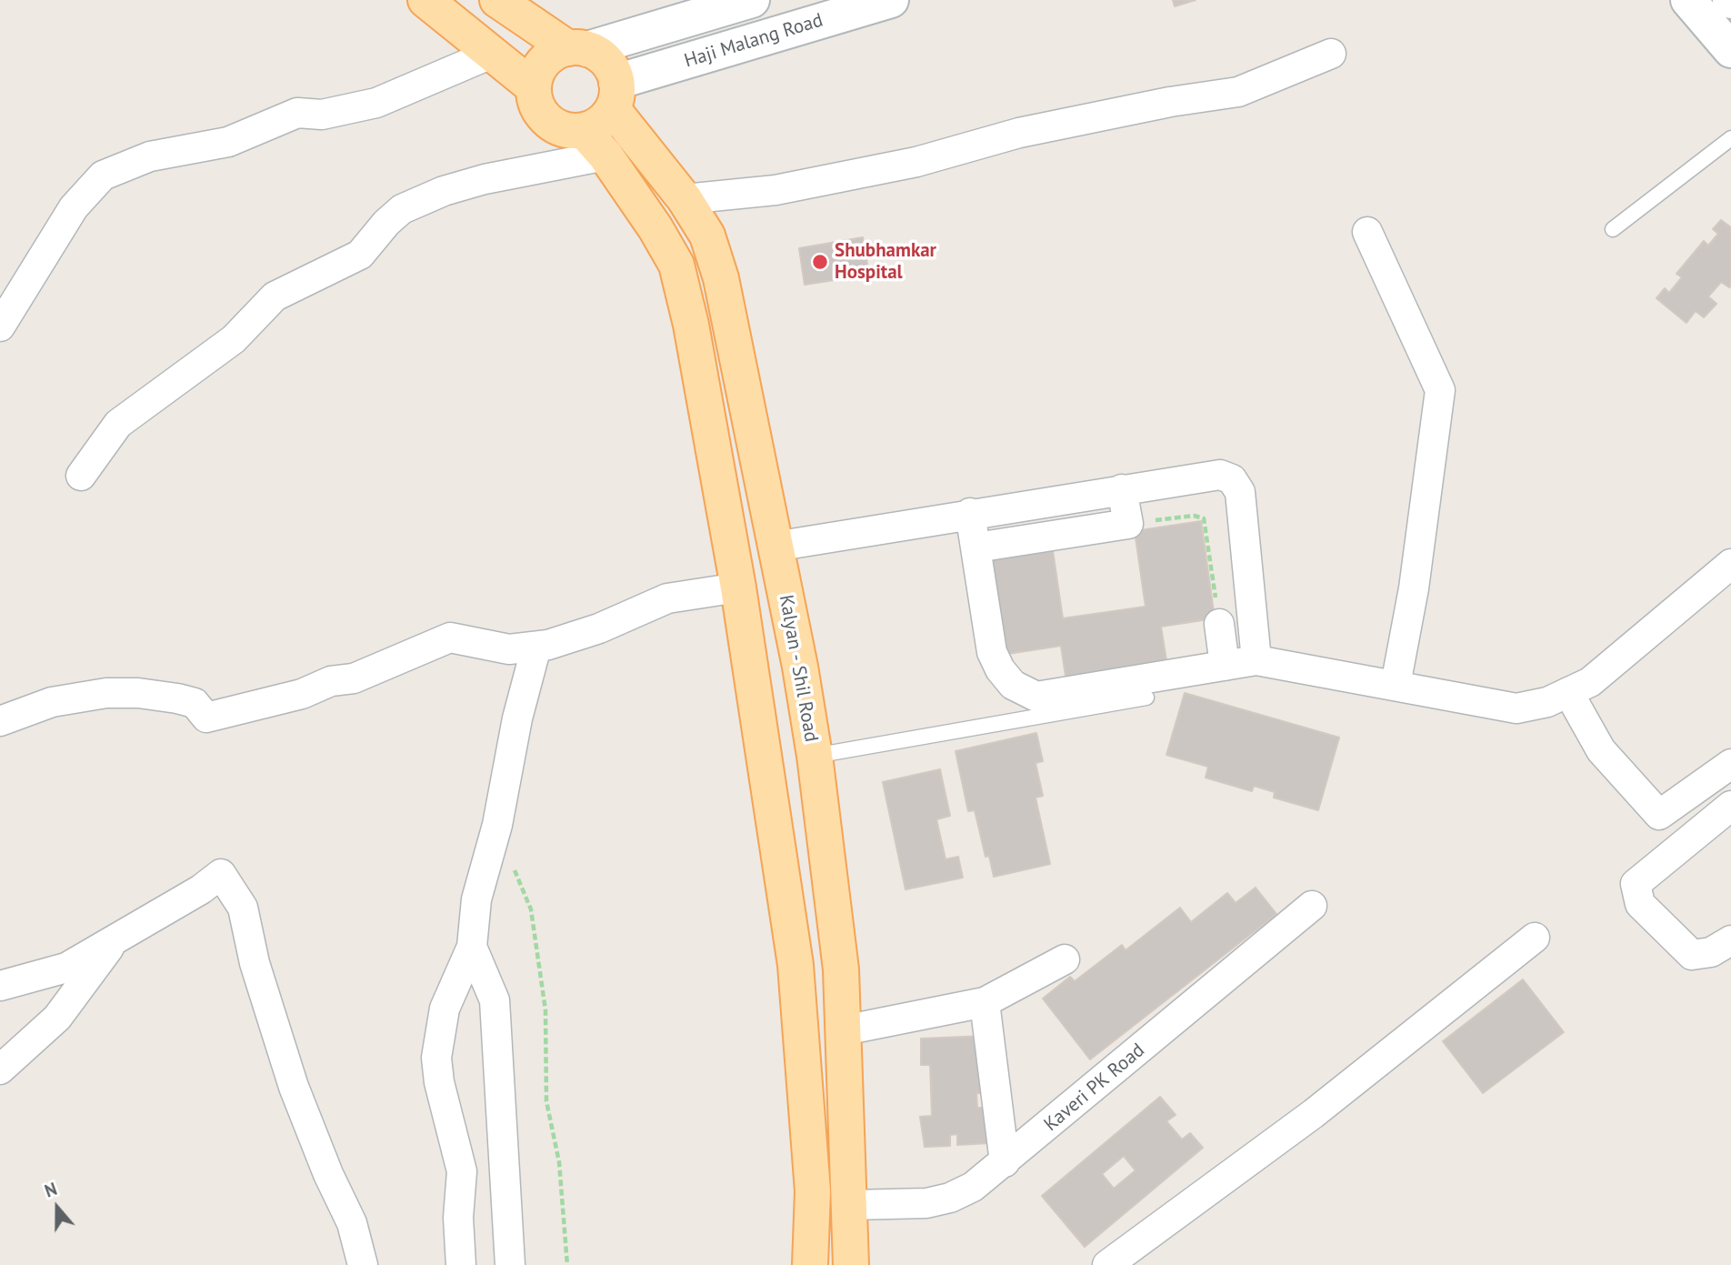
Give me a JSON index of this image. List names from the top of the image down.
{
  "streets": {
    "main road": ["Haji Malang Road", "Kalyan - Shil Road"],
    "street": ["Kaveri PK Road"]
  },
  "crossings": [
    ["Haji Malang Road", "Kalyan - Shil Road"],
    ["Kalyan - Shil Road", "Kaveri PK Road"]
  ],
  "places": ["Shubhamkar Hospital"],
  "north": "top"
}
